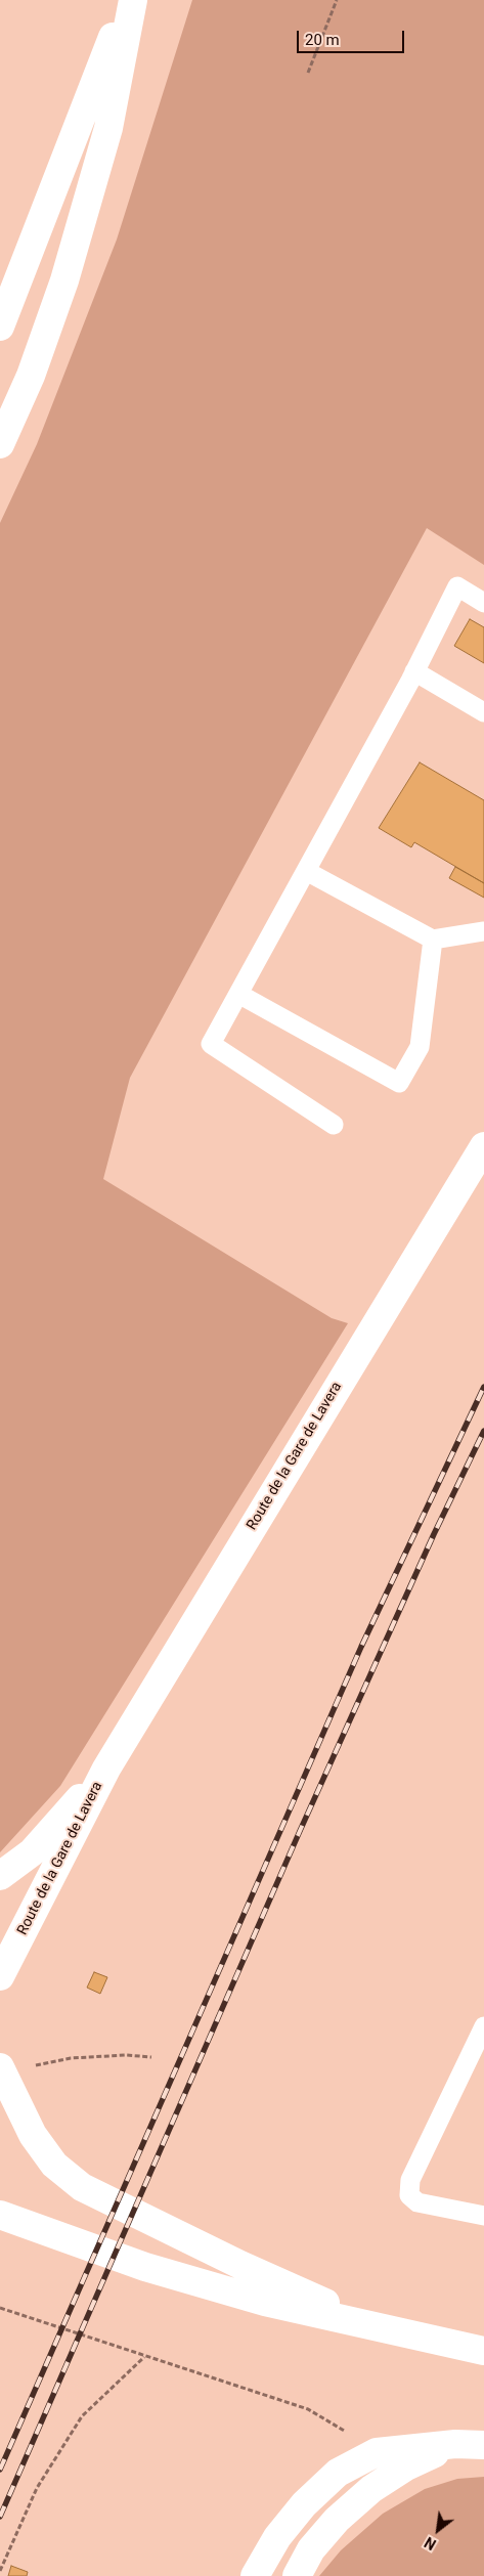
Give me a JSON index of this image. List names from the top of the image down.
{
  "streets": {
    "street": ["Route de la Gare de Lavera"]
  },
  "scale_bar": "20 m",
  "north": "bottom left"
}
